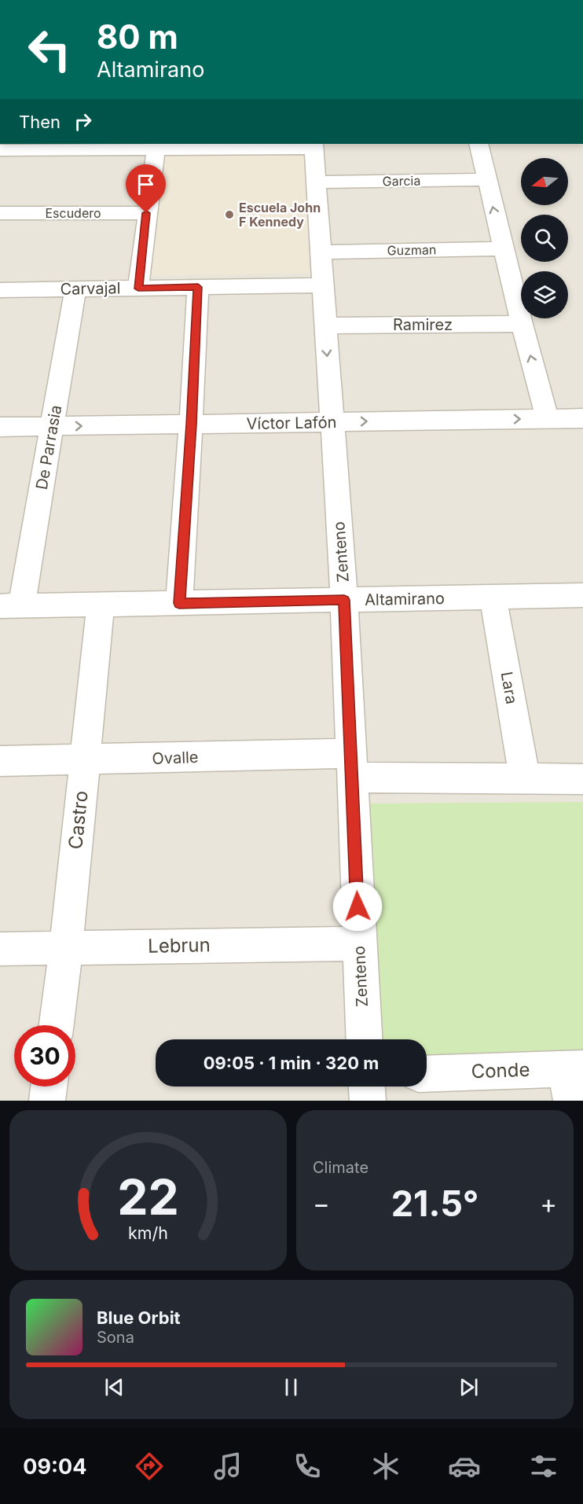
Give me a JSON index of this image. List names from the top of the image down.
{
  "streets": {
    "street": [
      "Garcia",
      "Escudero",
      "Guzman",
      "Carvajal",
      "Ramirez",
      "Víctor Lafón",
      "De Parrasia",
      "Zenteno",
      "Altamirano",
      "Lara",
      "Ovalle",
      "Castro",
      "Lebrun",
      "Conde"
    ]
  },
  "crossings": [
    ["Garcia", "Zenteno"],
    ["Guzman", "Zenteno"],
    ["Carvajal", "De Parrasia"],
    ["Carvajal", "Zenteno"],
    ["Ramirez", "Zenteno"],
    ["Víctor Lafón", "De Parrasia"],
    ["Víctor Lafón", "Zenteno"],
    ["De Parrasia", "Altamirano"],
    ["Zenteno", "Altamirano"],
    ["Zenteno", "Ovalle"],
    ["Zenteno", "Lebrun"],
    ["Altamirano", "Lara"],
    ["Altamirano", "Castro"],
    ["Lara", "Ovalle"],
    ["Ovalle", "Castro"],
    ["Castro", "Lebrun"]
  ],
  "one_way": ["Víctor Lafón"],
  "places": ["Escuela John F Kennedy"],
  "north": "left",
  "page": {
    "turn": ["80 m", "Altamirano"],
    "then": "Then",
    "limit": "30",
    "trip": "09:05 · 1 min · 320 m",
    "tile": "Climate",
    "heat": ["−", "21.5°", "+"],
    "song": ["Blue Orbit", "Sona"],
    "tabs": "09:04",
    "gauge": ["22", "km/h"]
  }
}
